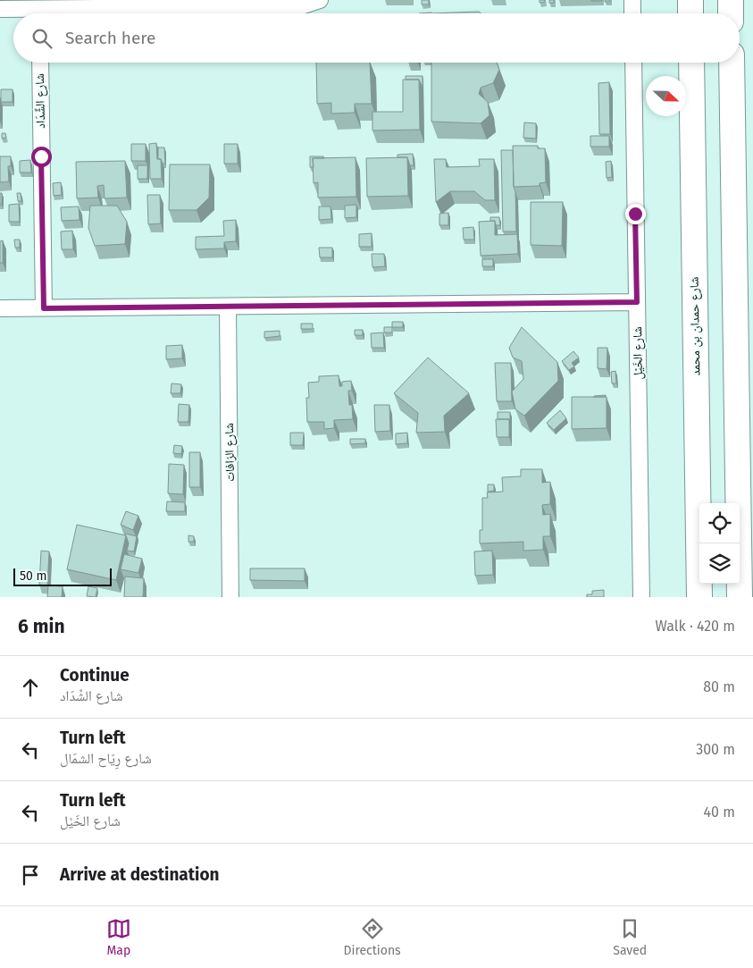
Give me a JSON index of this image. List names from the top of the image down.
{
  "streets": {
    "main road": ["شارع حمدان بن محمد"],
    "street": ["شارع الشِّدَاد", "شارع الخَيْل", "شارع الزافات"]
  },
  "scale_bar": "50 m",
  "north": "right",
  "page": {
    "search": "Search here",
    "scale": "50 m",
    "heading": ["6 min", "Walk · 420 m"],
    "list": [
      ["Continue", "شارع الشِّدَاد", "80 m"],
      ["Turn left", "شارع رِيَاح الشمَال", "300 m"],
      ["Turn left", "شارع الخَيْل", "40 m"],
      "Arrive at destination"
    ],
    "nav": ["Map", "Directions", "Saved"]
  }
}
